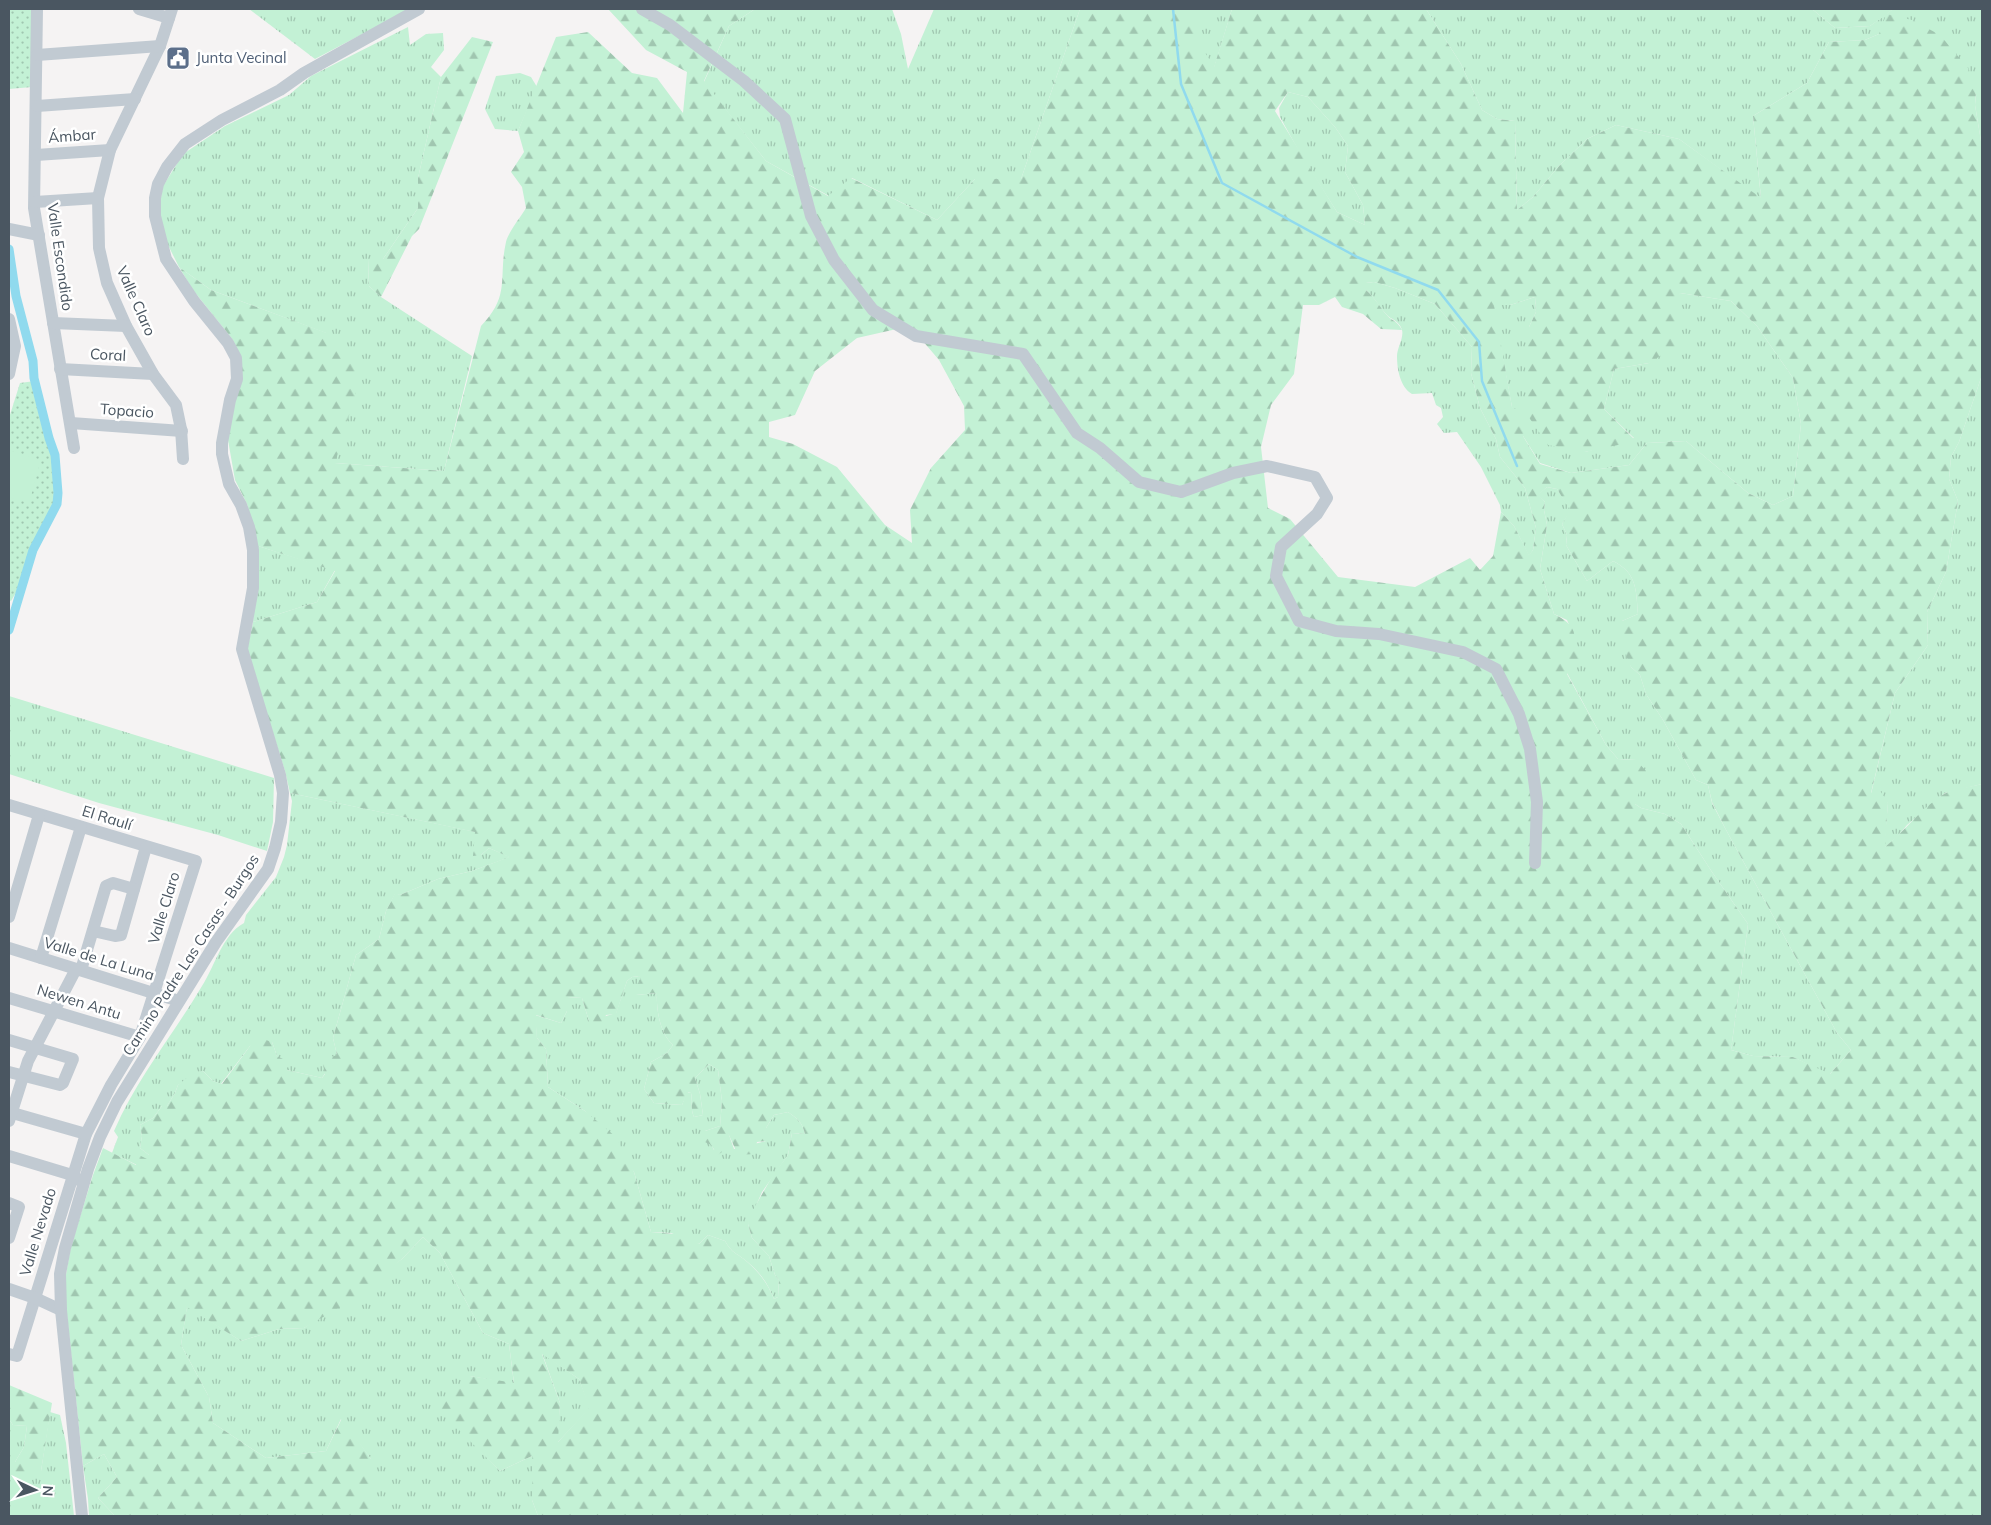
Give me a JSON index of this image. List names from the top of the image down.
{
  "streets": {
    "street": [
      "Ámbar",
      "Valle Escondido",
      "Valle Claro",
      "Coral",
      "Topacio",
      "El Raulí",
      "Camino Padre Las Casas - Burgos",
      "Valle de La Luna",
      "Newen Antu",
      "Valle Nevado"
    ]
  },
  "crossings": [
    ["Ámbar", "Valle Escondido"],
    ["Ámbar", "Valle Claro"],
    ["Valle Escondido", "Coral"],
    ["Valle Escondido", "Topacio"],
    ["Valle Claro", "Coral"],
    ["Valle Claro", "Topacio"],
    ["Valle Claro", "El Raulí"],
    ["Valle Claro", "Valle de La Luna"],
    ["Valle Claro", "Newen Antu"],
    ["Camino Padre Las Casas - Burgos", "Valle de La Luna"]
  ],
  "places": {
    "public building": ["Junta Vecinal"]
  },
  "north": "right"
}
